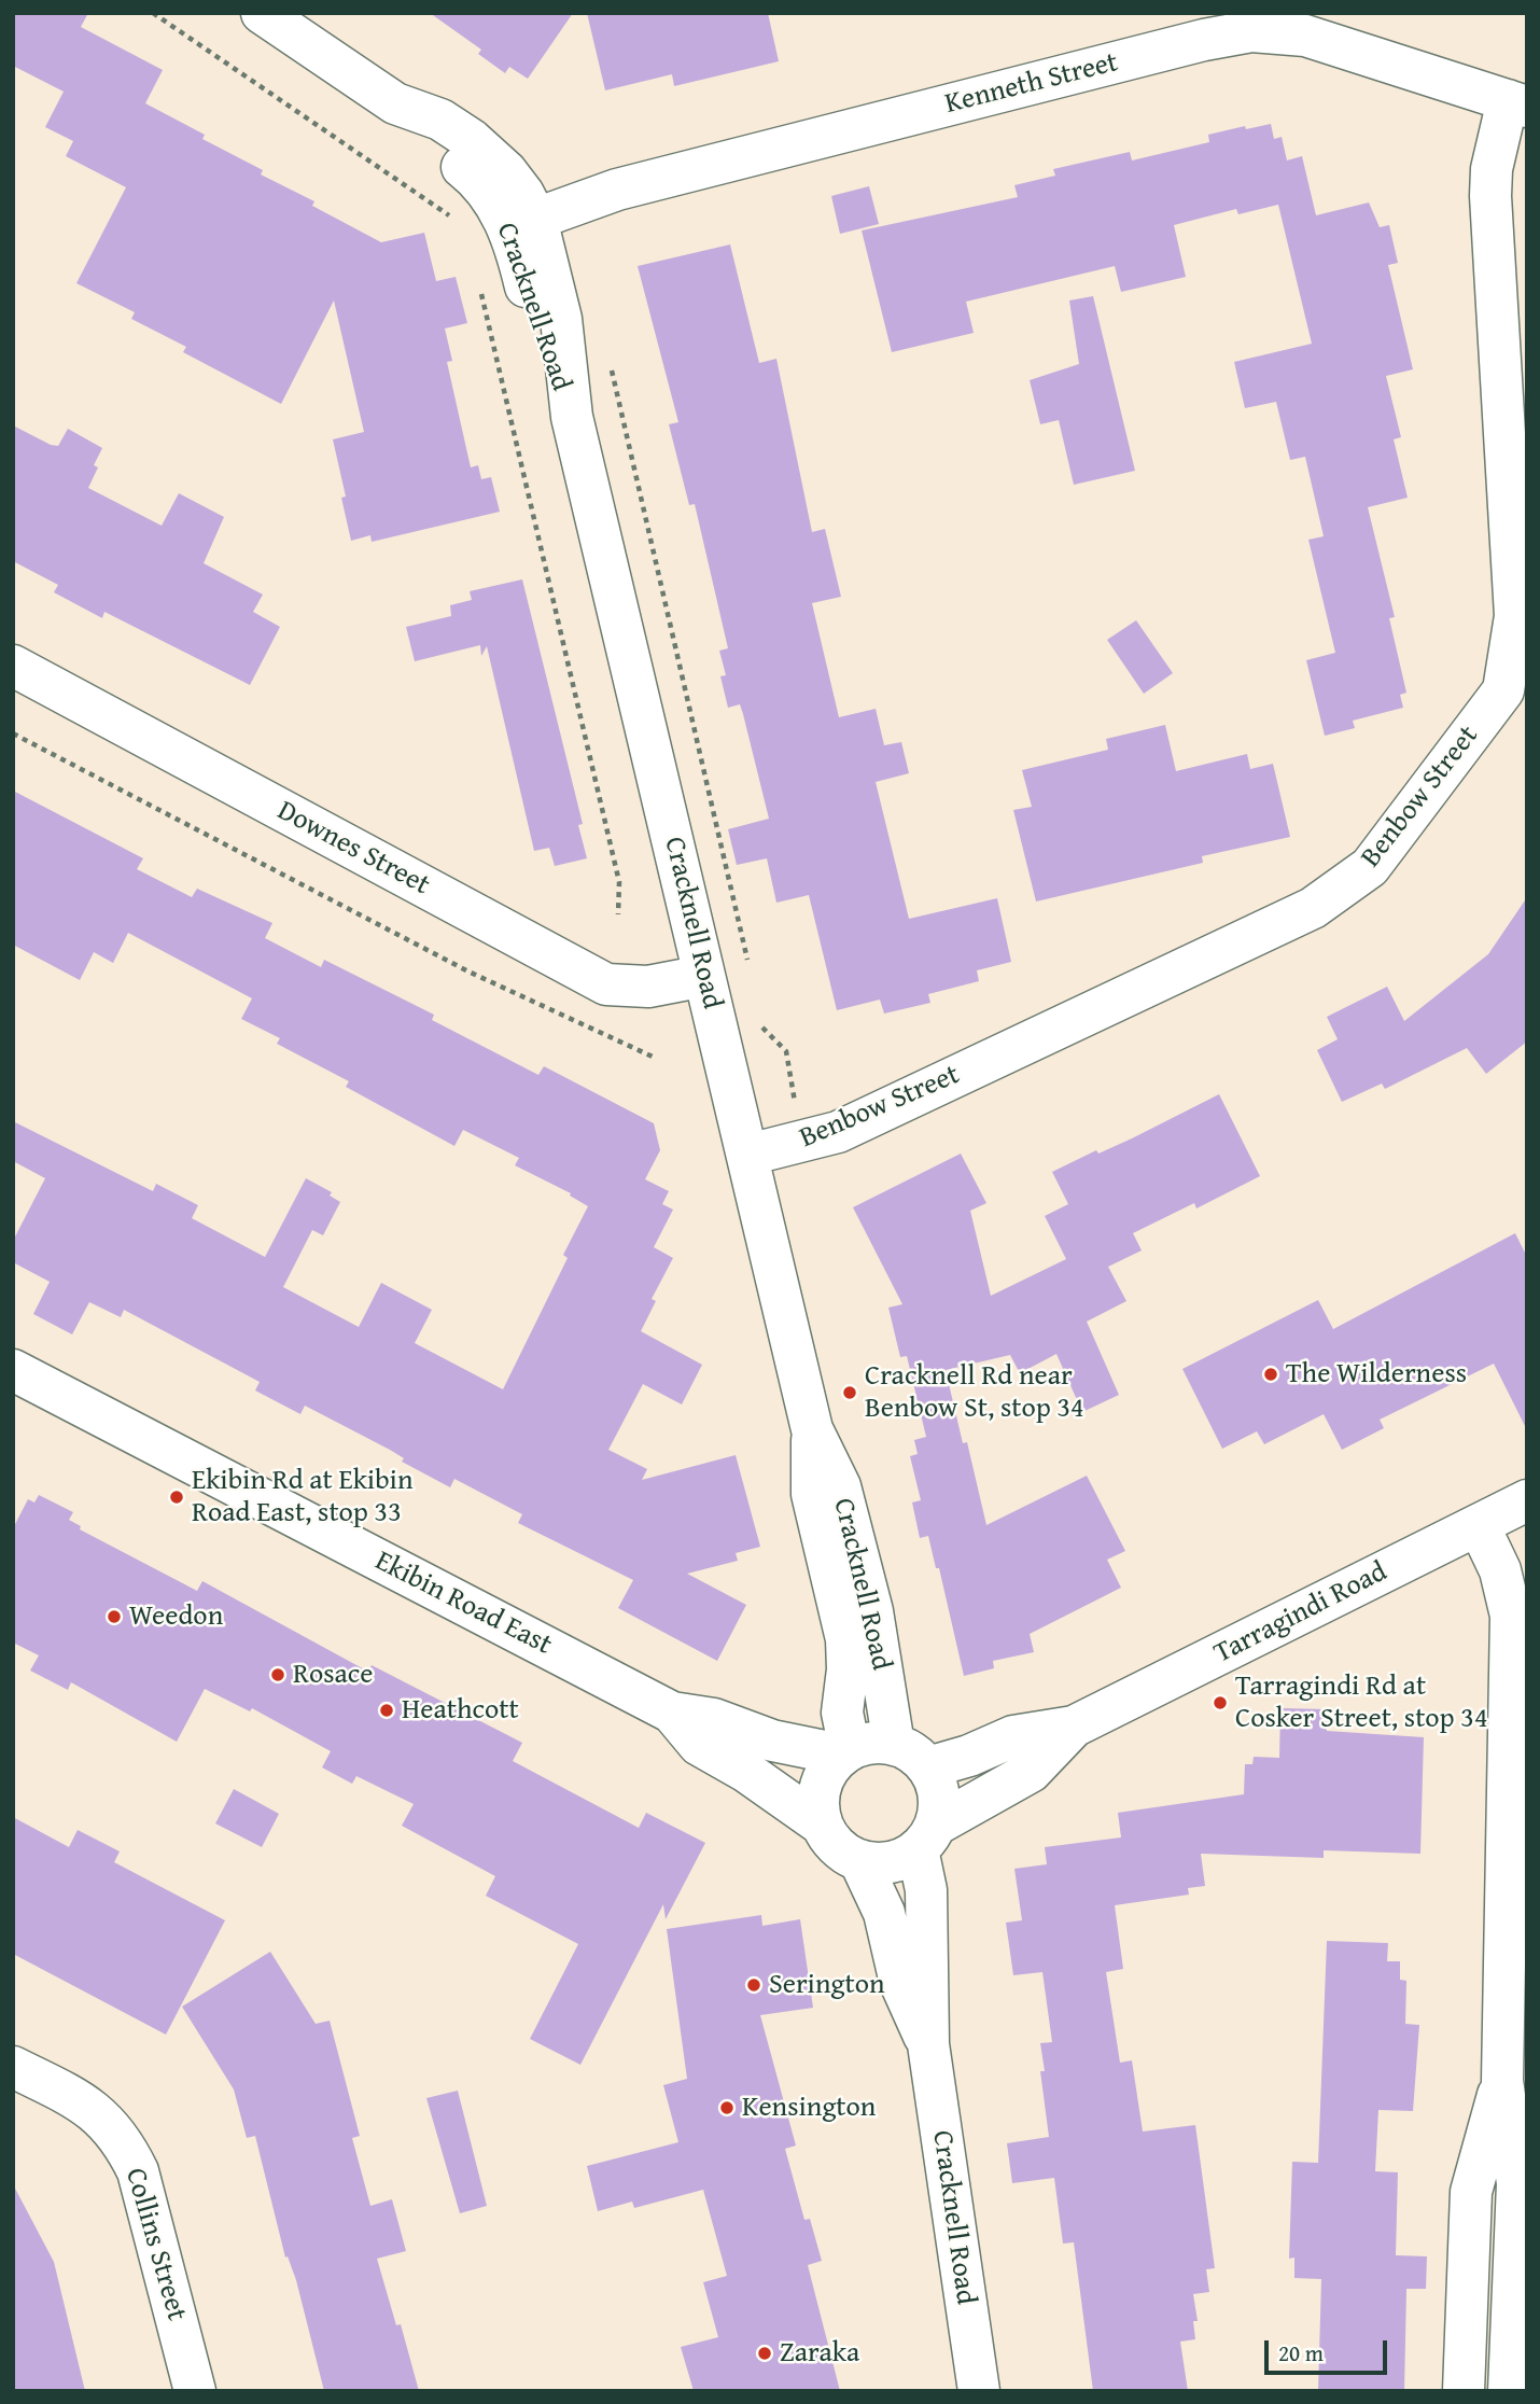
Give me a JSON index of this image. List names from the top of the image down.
{
  "streets": {
    "street": [
      "Kenneth Street",
      "Cracknell Road",
      "Benbow Street",
      "Downes Street",
      "Ekibin Road East",
      "Tarragindi Road",
      "Collins Street"
    ]
  },
  "crossings": [
    ["Kenneth Street", "Cracknell Road"],
    ["Kenneth Street", "Benbow Street"],
    ["Cracknell Road", "Benbow Street"],
    ["Cracknell Road", "Downes Street"],
    ["Cracknell Road", "Ekibin Road East"],
    ["Cracknell Road", "Tarragindi Road"],
    ["Ekibin Road East", "Tarragindi Road"]
  ],
  "places": [
    "The Wilderness",
    "Cracknell Rd near Benbow St, stop 34",
    "Ekibin Rd at Ekibin Road East, stop 33",
    "Weedon",
    "Rosace",
    "Tarragindi Rd at Cosker Street, stop 34",
    "Heathcott",
    "Serington",
    "Kensington",
    "Zaraka"
  ],
  "scale_bar": "20 m"
}
